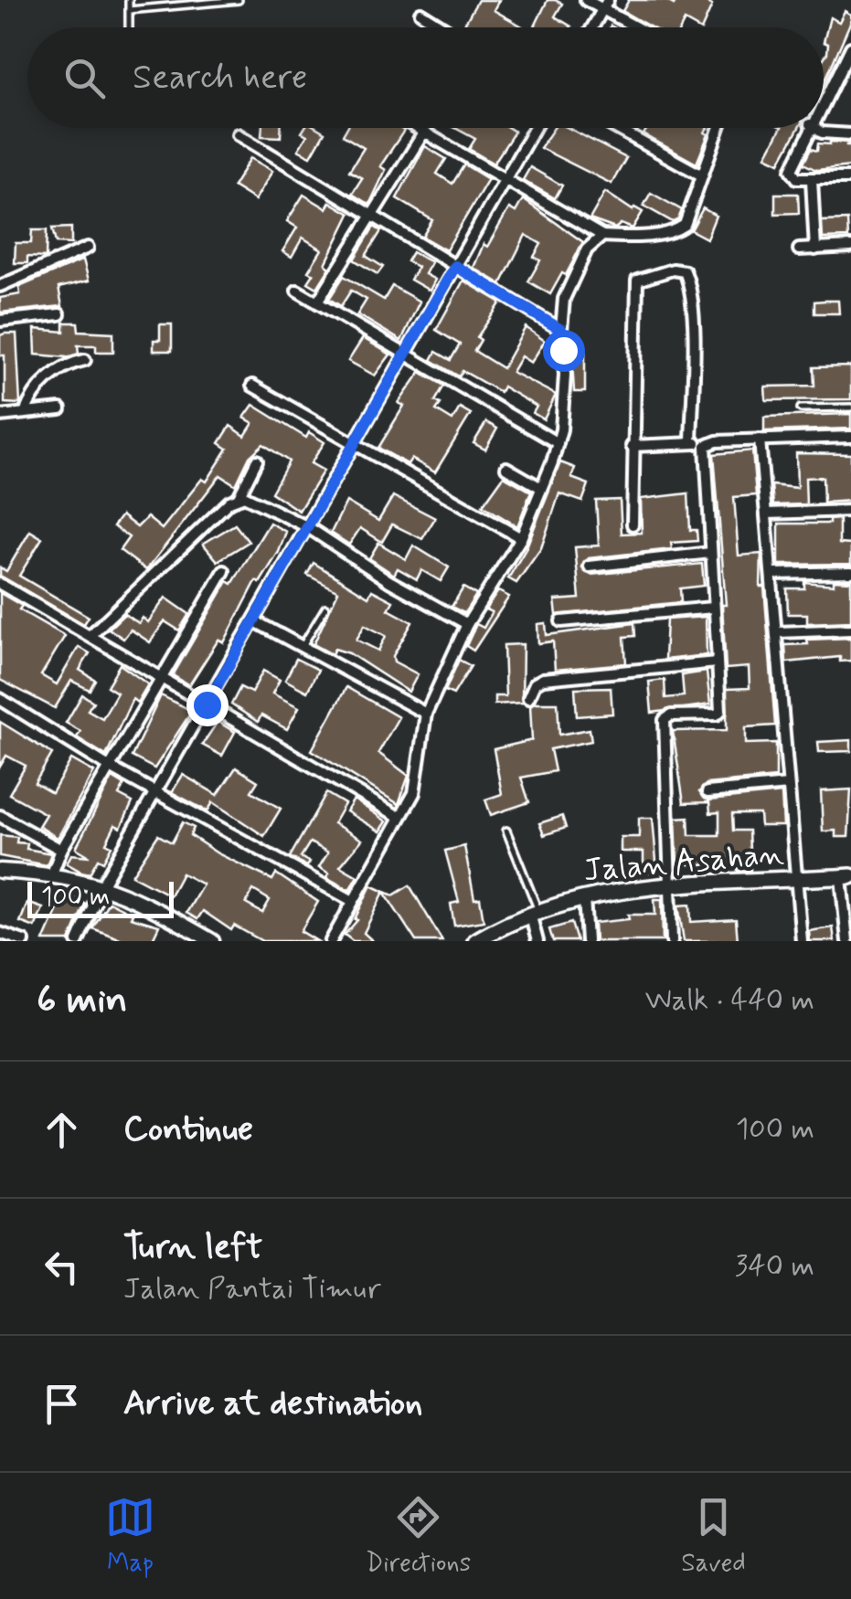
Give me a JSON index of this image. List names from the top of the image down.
{
  "streets": {
    "main road": ["Jalan Asahan"]
  },
  "scale_bar": "100 m",
  "page": {
    "search": "Search here",
    "scale": "100 m",
    "heading": ["6 min", "Walk · 440 m"],
    "list": [
      ["Continue", "100 m"],
      ["Turn left", "Jalan Pantai Timur", "340 m"],
      "Arrive at destination"
    ],
    "nav": ["Map", "Directions", "Saved"]
  }
}
